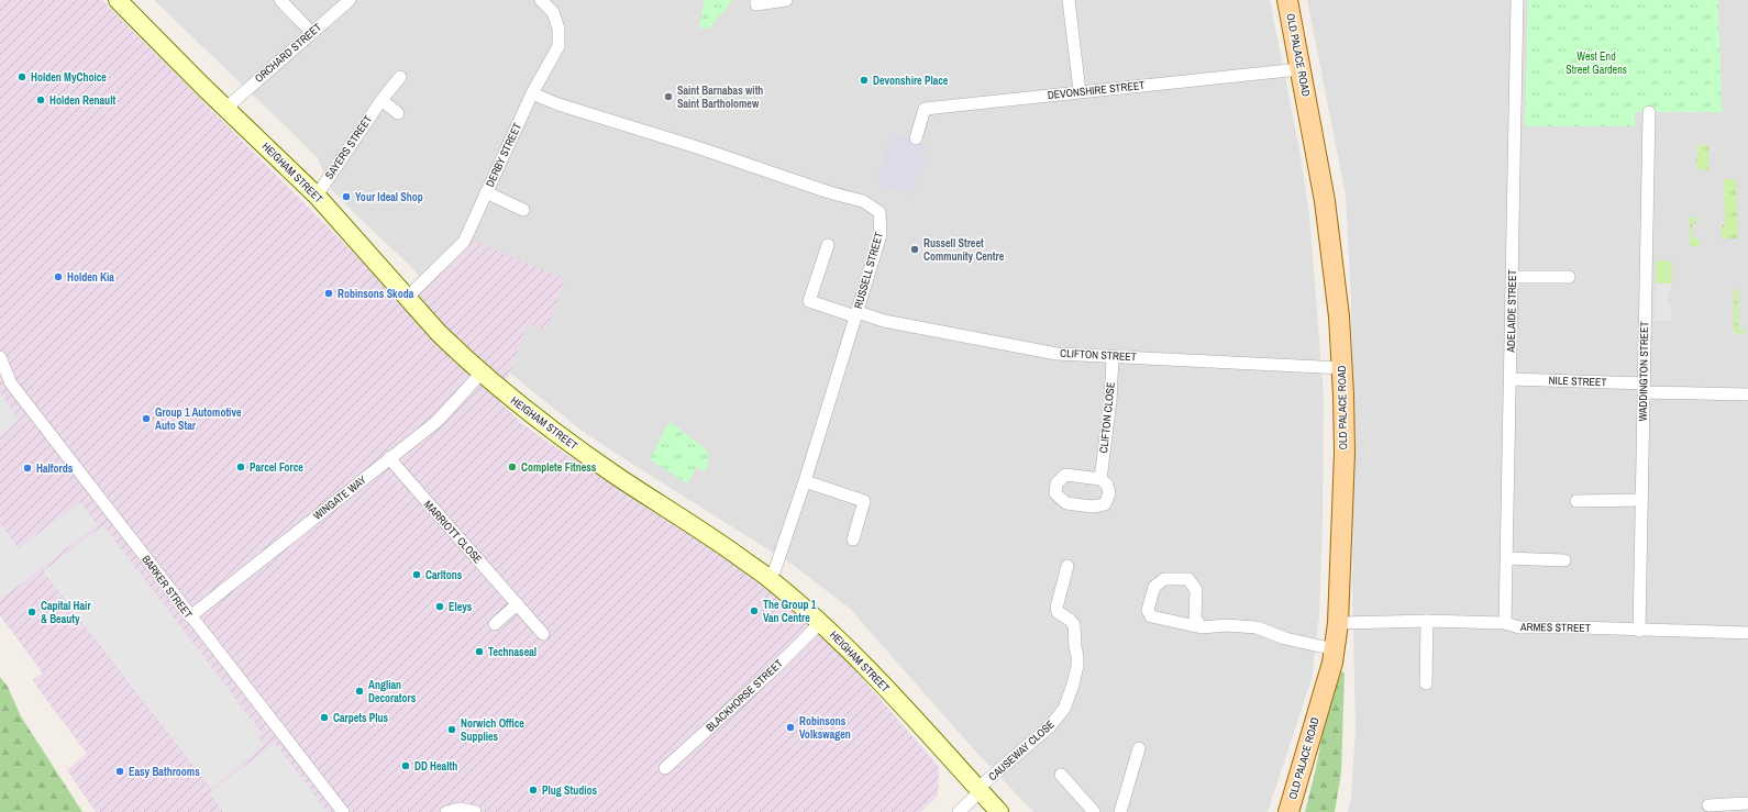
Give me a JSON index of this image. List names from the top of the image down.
{
  "streets": {
    "main road": ["OLD PALACE ROAD"],
    "street": [
      "ORCHARD STREET",
      "DEVONSHIRE STREET",
      "SAYERS STREET",
      "DERBY STREET",
      "HEIGHAM STREET",
      "RUSSELL STREET",
      "ADELAIDE STREET",
      "CLIFTON STREET",
      "WADDINGTON STREET",
      "NILE STREET",
      "CLIFTON CLOSE",
      "WINGATE WAY",
      "MARRIOTT CLOSE",
      "BARKER STREET",
      "ARMES STREET",
      "BLACKHORSE STREET",
      "CAUSEWAY CLOSE"
    ]
  },
  "crossings": [
    ["ORCHARD STREET", "HEIGHAM STREET"],
    ["OLD PALACE ROAD", "DEVONSHIRE STREET"],
    ["OLD PALACE ROAD", "CLIFTON STREET"],
    ["OLD PALACE ROAD", "ARMES STREET"],
    ["SAYERS STREET", "HEIGHAM STREET"],
    ["DERBY STREET", "HEIGHAM STREET"],
    ["DERBY STREET", "RUSSELL STREET"],
    ["HEIGHAM STREET", "RUSSELL STREET"],
    ["HEIGHAM STREET", "WINGATE WAY"],
    ["HEIGHAM STREET", "BLACKHORSE STREET"],
    ["HEIGHAM STREET", "CAUSEWAY CLOSE"],
    ["RUSSELL STREET", "CLIFTON STREET"],
    ["ADELAIDE STREET", "NILE STREET"],
    ["ADELAIDE STREET", "ARMES STREET"],
    ["CLIFTON STREET", "CLIFTON CLOSE"],
    ["WADDINGTON STREET", "NILE STREET"],
    ["WADDINGTON STREET", "ARMES STREET"],
    ["WINGATE WAY", "MARRIOTT CLOSE"],
    ["WINGATE WAY", "BARKER STREET"]
  ],
  "parks": ["West End Street Gardens"],
  "places": [
    "Holden MyChoice",
    "Devonshire Place",
    "Saint Barnabas with Saint Bartholomew",
    "Holden Renault",
    "Your Ideal Shop",
    "Russell Street Community Centre",
    "Holden Kia",
    "Robinsons Skoda",
    "Group 1 Automotive Auto Star",
    "Parcel Force",
    "Complete Fitness",
    "Halfords",
    "Carltons",
    "Eleys",
    "The Group 1 Van Centre",
    "Capital Hair & Beauty",
    "Technaseal",
    "Anglian Decorators",
    "Carpets Plus",
    "Robinsons Volkswagen",
    "Norwich Office Supplies",
    "DD Health",
    "Easy Bathrooms",
    "Plug Studios"
  ]
}
